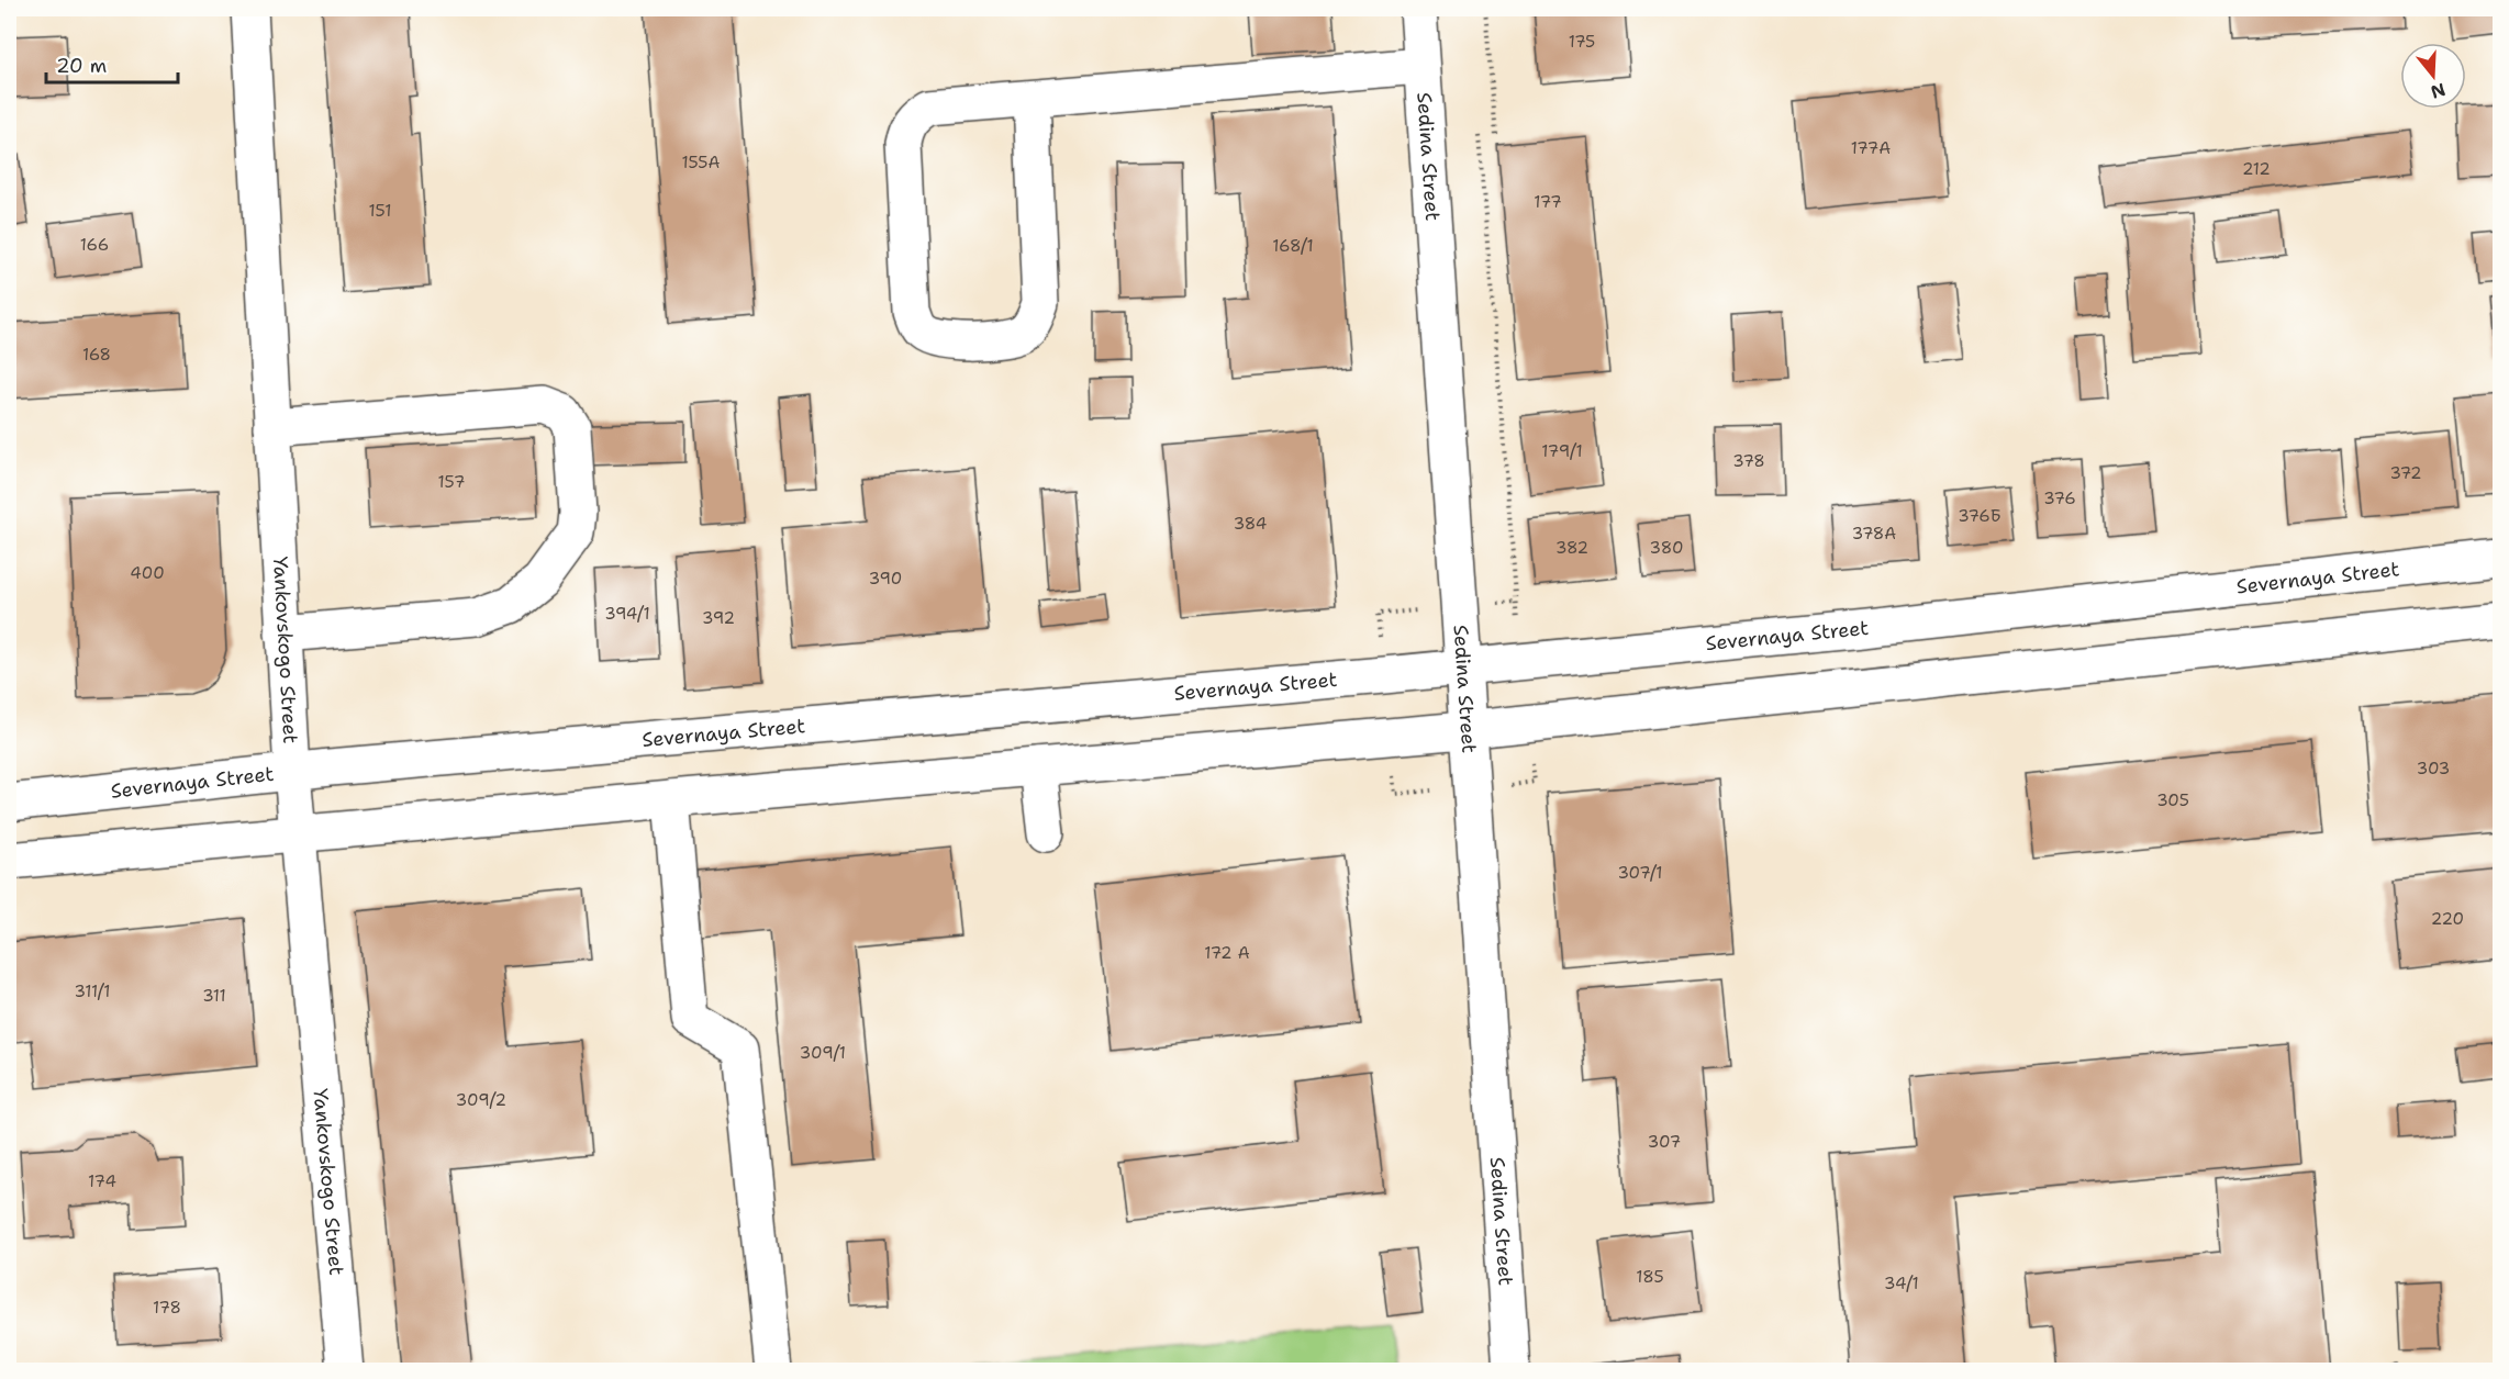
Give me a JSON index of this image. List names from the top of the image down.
{
  "streets": {
    "main road": ["Sedina Street", "Severnaya Street", "Yankovskogo Street"]
  },
  "crossings": [
    ["Sedina Street", "Severnaya Street"],
    ["Severnaya Street", "Yankovskogo Street"]
  ],
  "house_numbers": [
    "175",
    "177А",
    "155А",
    "212",
    "177",
    "151",
    "166",
    "168/1",
    "168",
    "179/1",
    "378",
    "372",
    "157",
    "376",
    "376Б",
    "384",
    "378А",
    "382",
    "380",
    "400",
    "390",
    "394/1",
    "392",
    "303",
    "305",
    "307/1",
    "220",
    "172 А",
    "311/1",
    "311",
    "309/1",
    "309/2",
    "307",
    "174",
    "185",
    "34/1",
    "178"
  ],
  "scale_bar": "20 m",
  "north": "bottom"
}
